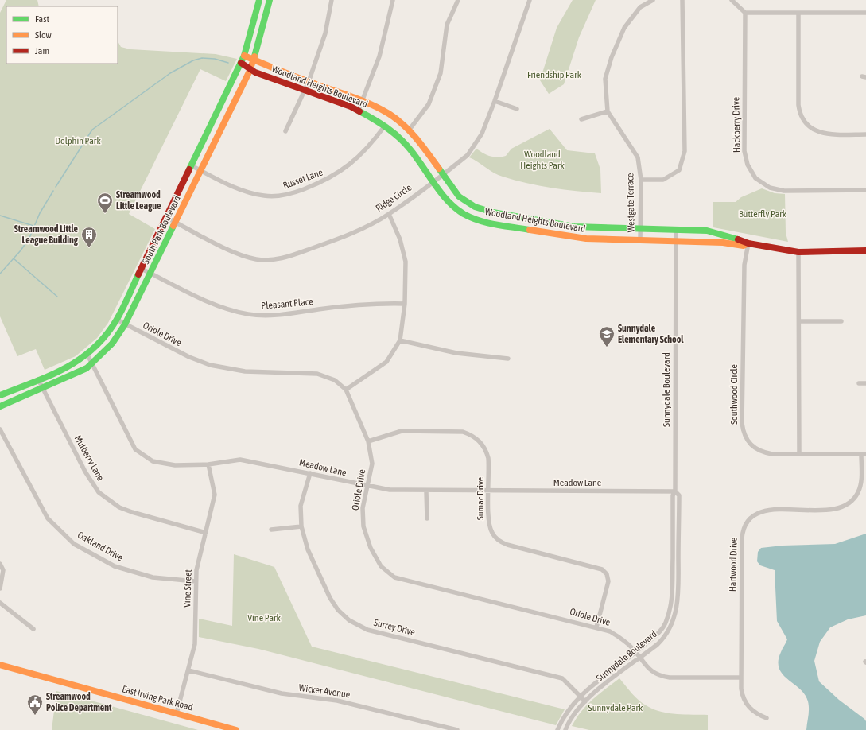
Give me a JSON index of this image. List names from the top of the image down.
{
  "streets": {
    "street": [
      "Woodland Heights Boulevard",
      "Hackberry Drive",
      "Russet Lane",
      "Ridge Circle",
      "Westgate Terrace",
      "South Park Boulevard",
      "Pleasant Place",
      "Oriole Drive",
      "Sunnydale Boulevard",
      "Southwood Circle",
      "Mulberry Lane",
      "Meadow Lane",
      "Sumac Drive",
      "Oakland Drive",
      "Hartwood Drive",
      "Vine Street",
      "Surrey Drive",
      "Wicker Avenue",
      "East Irving Park Road"
    ]
  },
  "crossings": [
    ["Woodland Heights Boulevard", "Russet Lane"],
    ["Woodland Heights Boulevard", "Ridge Circle"],
    ["Woodland Heights Boulevard", "Westgate Terrace"],
    ["Woodland Heights Boulevard", "South Park Boulevard"],
    ["Woodland Heights Boulevard", "Sunnydale Boulevard"],
    ["Woodland Heights Boulevard", "Southwood Circle"],
    ["Russet Lane", "South Park Boulevard"],
    ["Ridge Circle", "South Park Boulevard"],
    ["South Park Boulevard", "Pleasant Place"],
    ["South Park Boulevard", "Oriole Drive"],
    ["South Park Boulevard", "Mulberry Lane"],
    ["South Park Boulevard", "Meadow Lane"],
    ["Oriole Drive", "Sunnydale Boulevard"],
    ["Oriole Drive", "Meadow Lane"],
    ["Oriole Drive", "Sumac Drive"],
    ["Oriole Drive", "Hartwood Drive"],
    ["Sunnydale Boulevard", "Meadow Lane"],
    ["Sunnydale Boulevard", "Surrey Drive"],
    ["Southwood Circle", "Hartwood Drive"],
    ["Mulberry Lane", "Vine Street"],
    ["Meadow Lane", "Sumac Drive"],
    ["Meadow Lane", "Vine Street"],
    ["Meadow Lane", "Surrey Drive"],
    ["Oakland Drive", "Vine Street"],
    ["Vine Street", "Wicker Avenue"],
    ["Vine Street", "East Irving Park Road"]
  ],
  "parks": [
    "Friendship Park",
    "Dolphin Park",
    "Woodland Heights Park",
    "Butterfly Park",
    "Vine Park",
    "Sunnydale Park"
  ],
  "places": {
    "sports": ["Streamwood Little League"],
    "building": ["Streamwood Little League Building"],
    "school or university": ["Sunnydale Elementary School"],
    "public building": ["Streamwood Police Department"]
  },
  "legend": ["Fast", "Slow", "Jam"]
}
